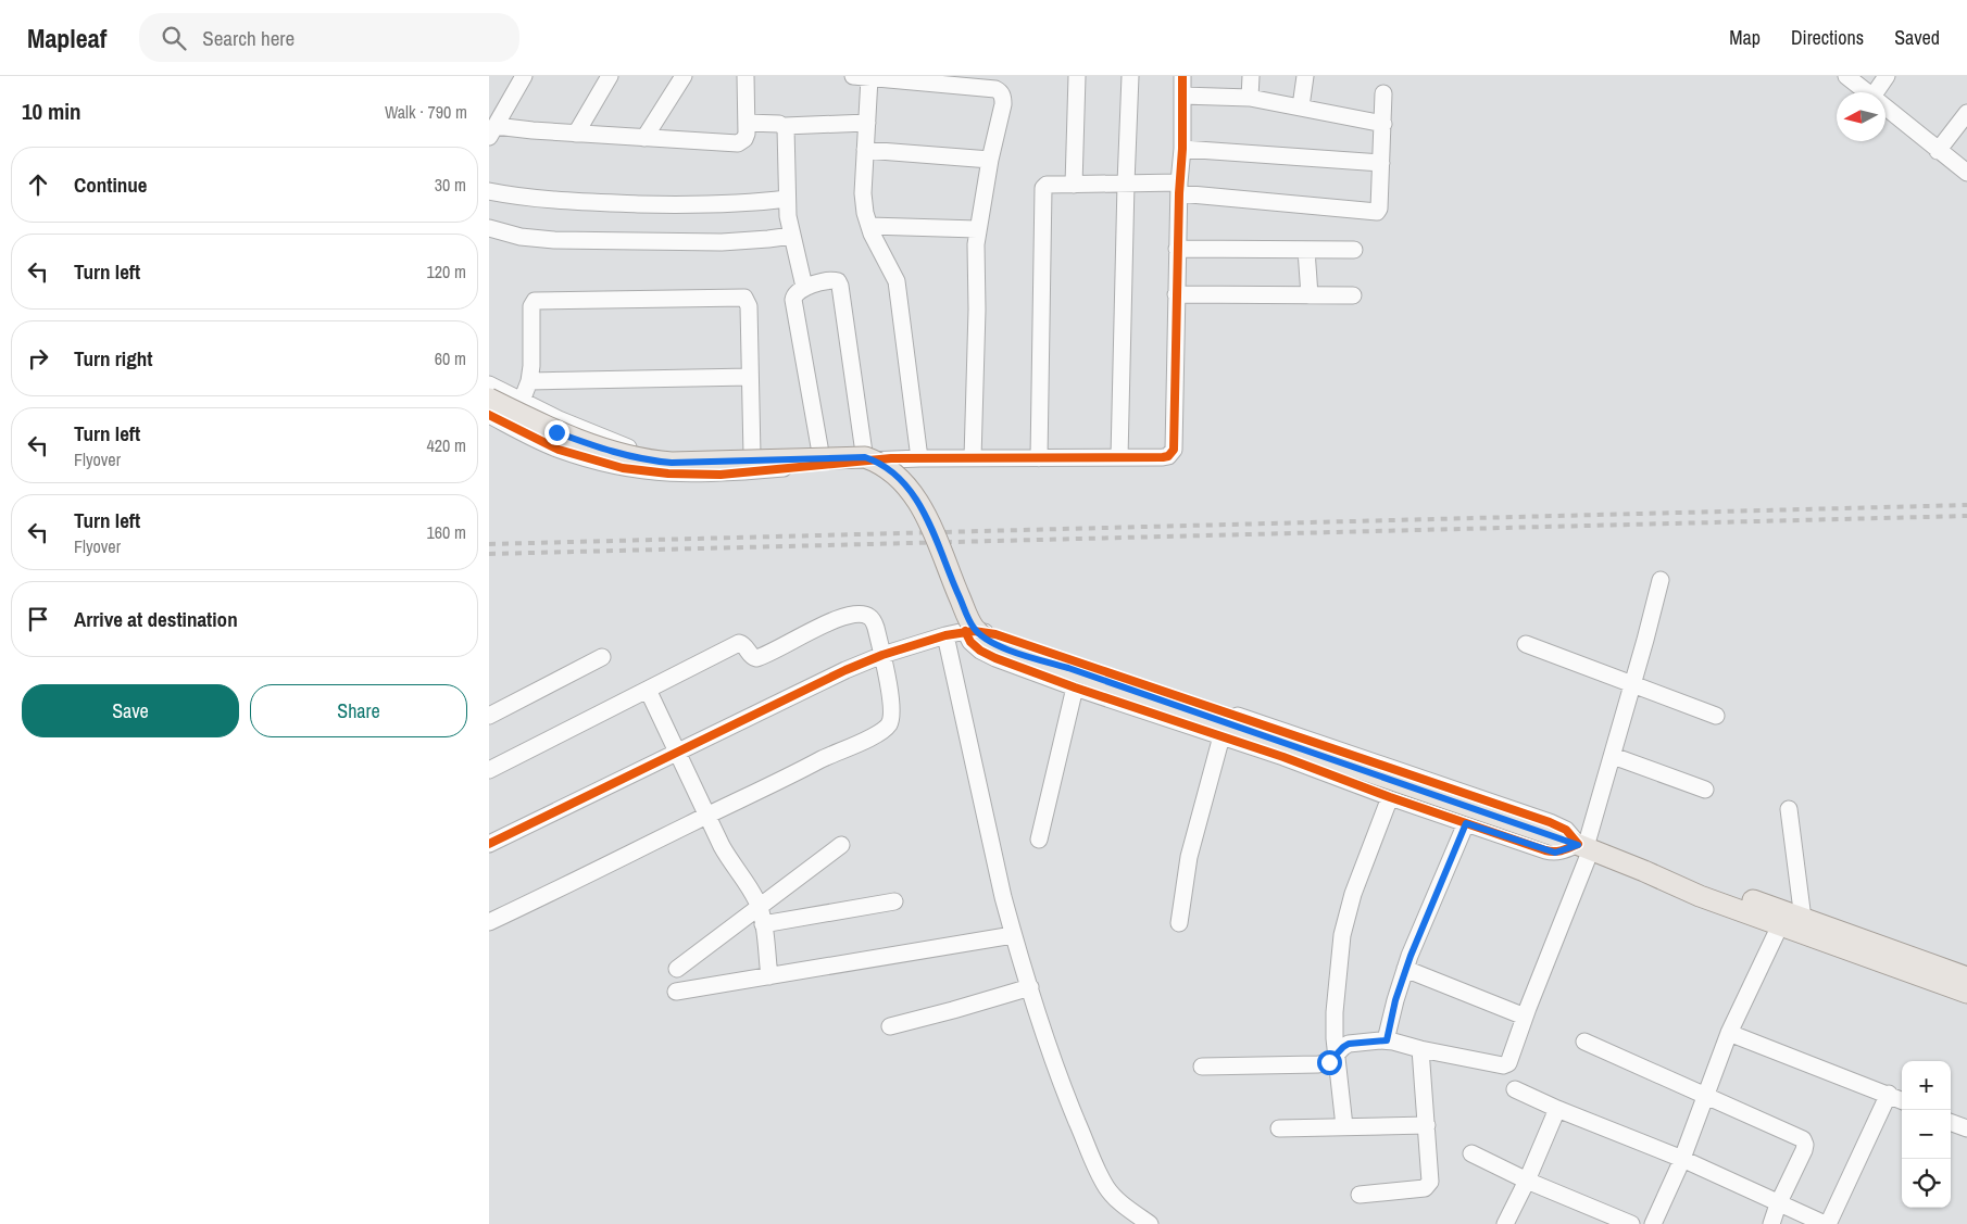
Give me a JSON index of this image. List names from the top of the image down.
{
  "north": "left",
  "page": {
    "header": "Mapleaf",
    "search": "Search here",
    "nav": ["Map", "Directions", "Saved"],
    "heading": ["10 min", "Walk · 790 m"],
    "list": [
      ["Continue", "30 m"],
      ["Turn left", "120 m"],
      ["Turn right", "60 m"],
      ["Turn left", "Flyover", "420 m"],
      ["Turn left", "Flyover", "160 m"],
      "Arrive at destination"
    ],
    "buttons": ["Save", "Share"],
    "map_buttons": ["+", "−"]
  }
}
